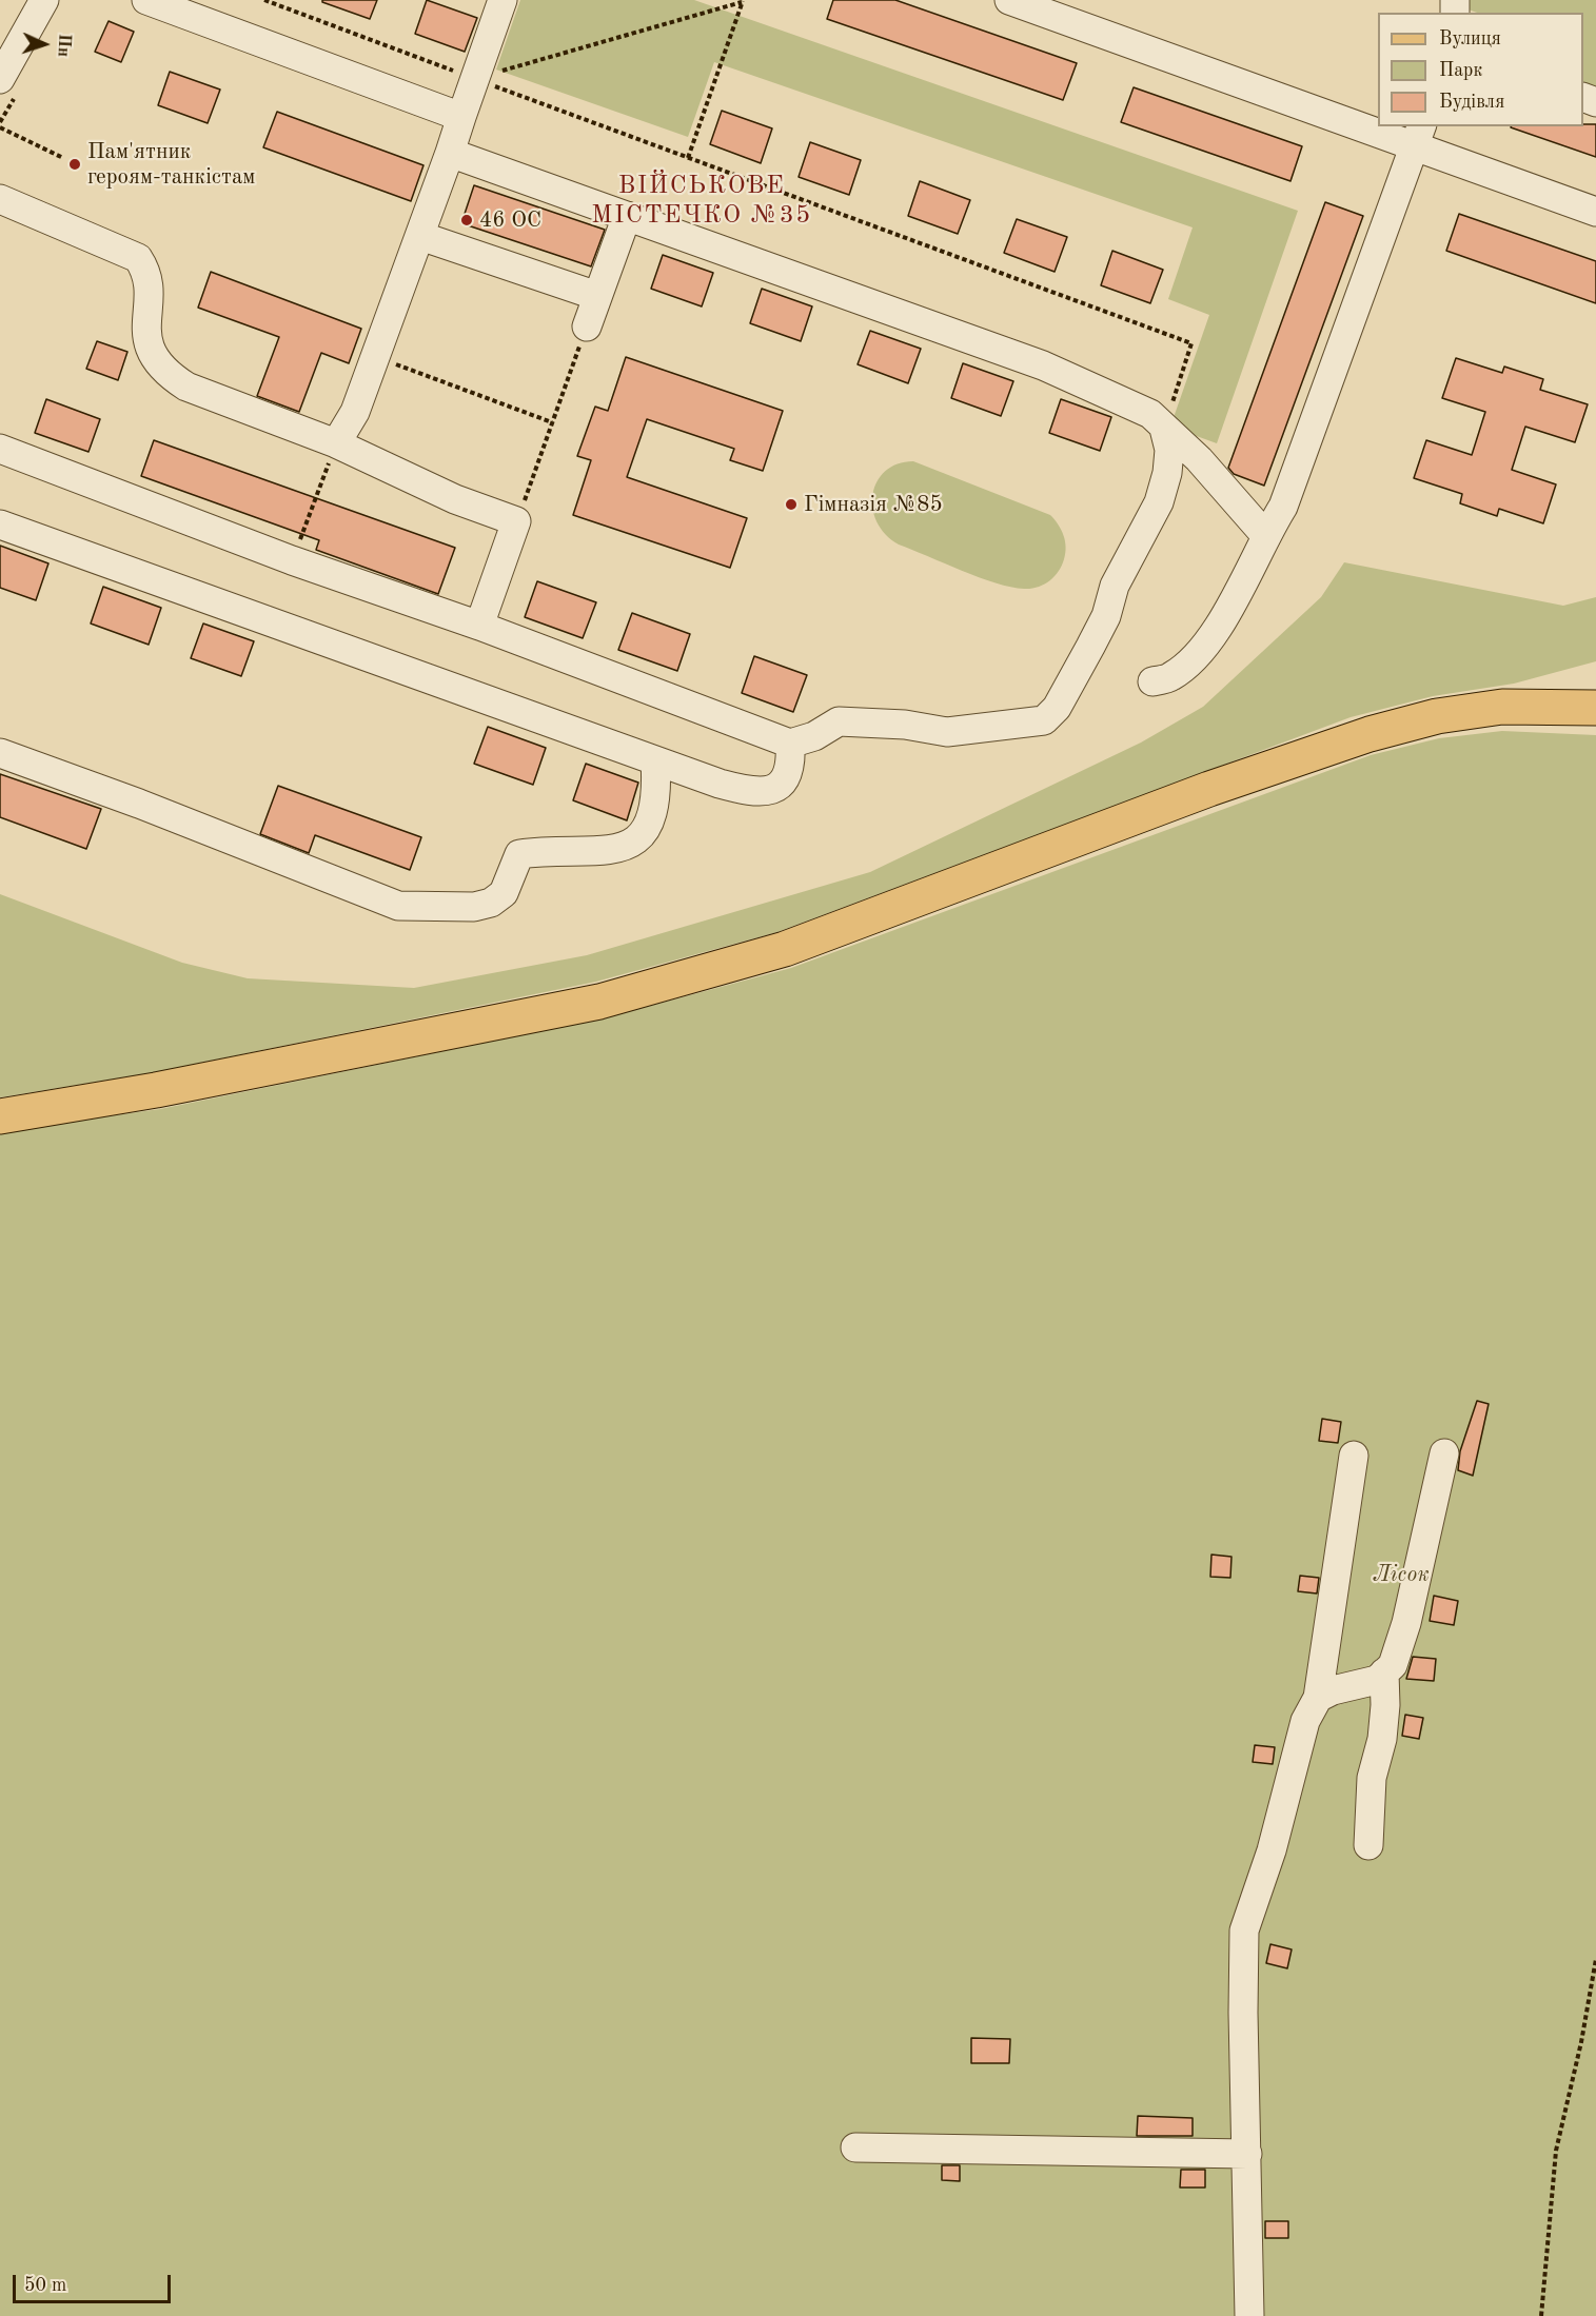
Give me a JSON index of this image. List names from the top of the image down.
{
  "districts": ["ВІЙСЬКОВЕ МІСТЕЧКО №35"],
  "parks": ["Лісок"],
  "places": ["Пам'ятник героям-танкістам", "46 ОС", "Гімназія №85"],
  "legend": ["Вулиця", "Парк", "Будівля"],
  "scale_bar": "50 m",
  "north": "right"
}
